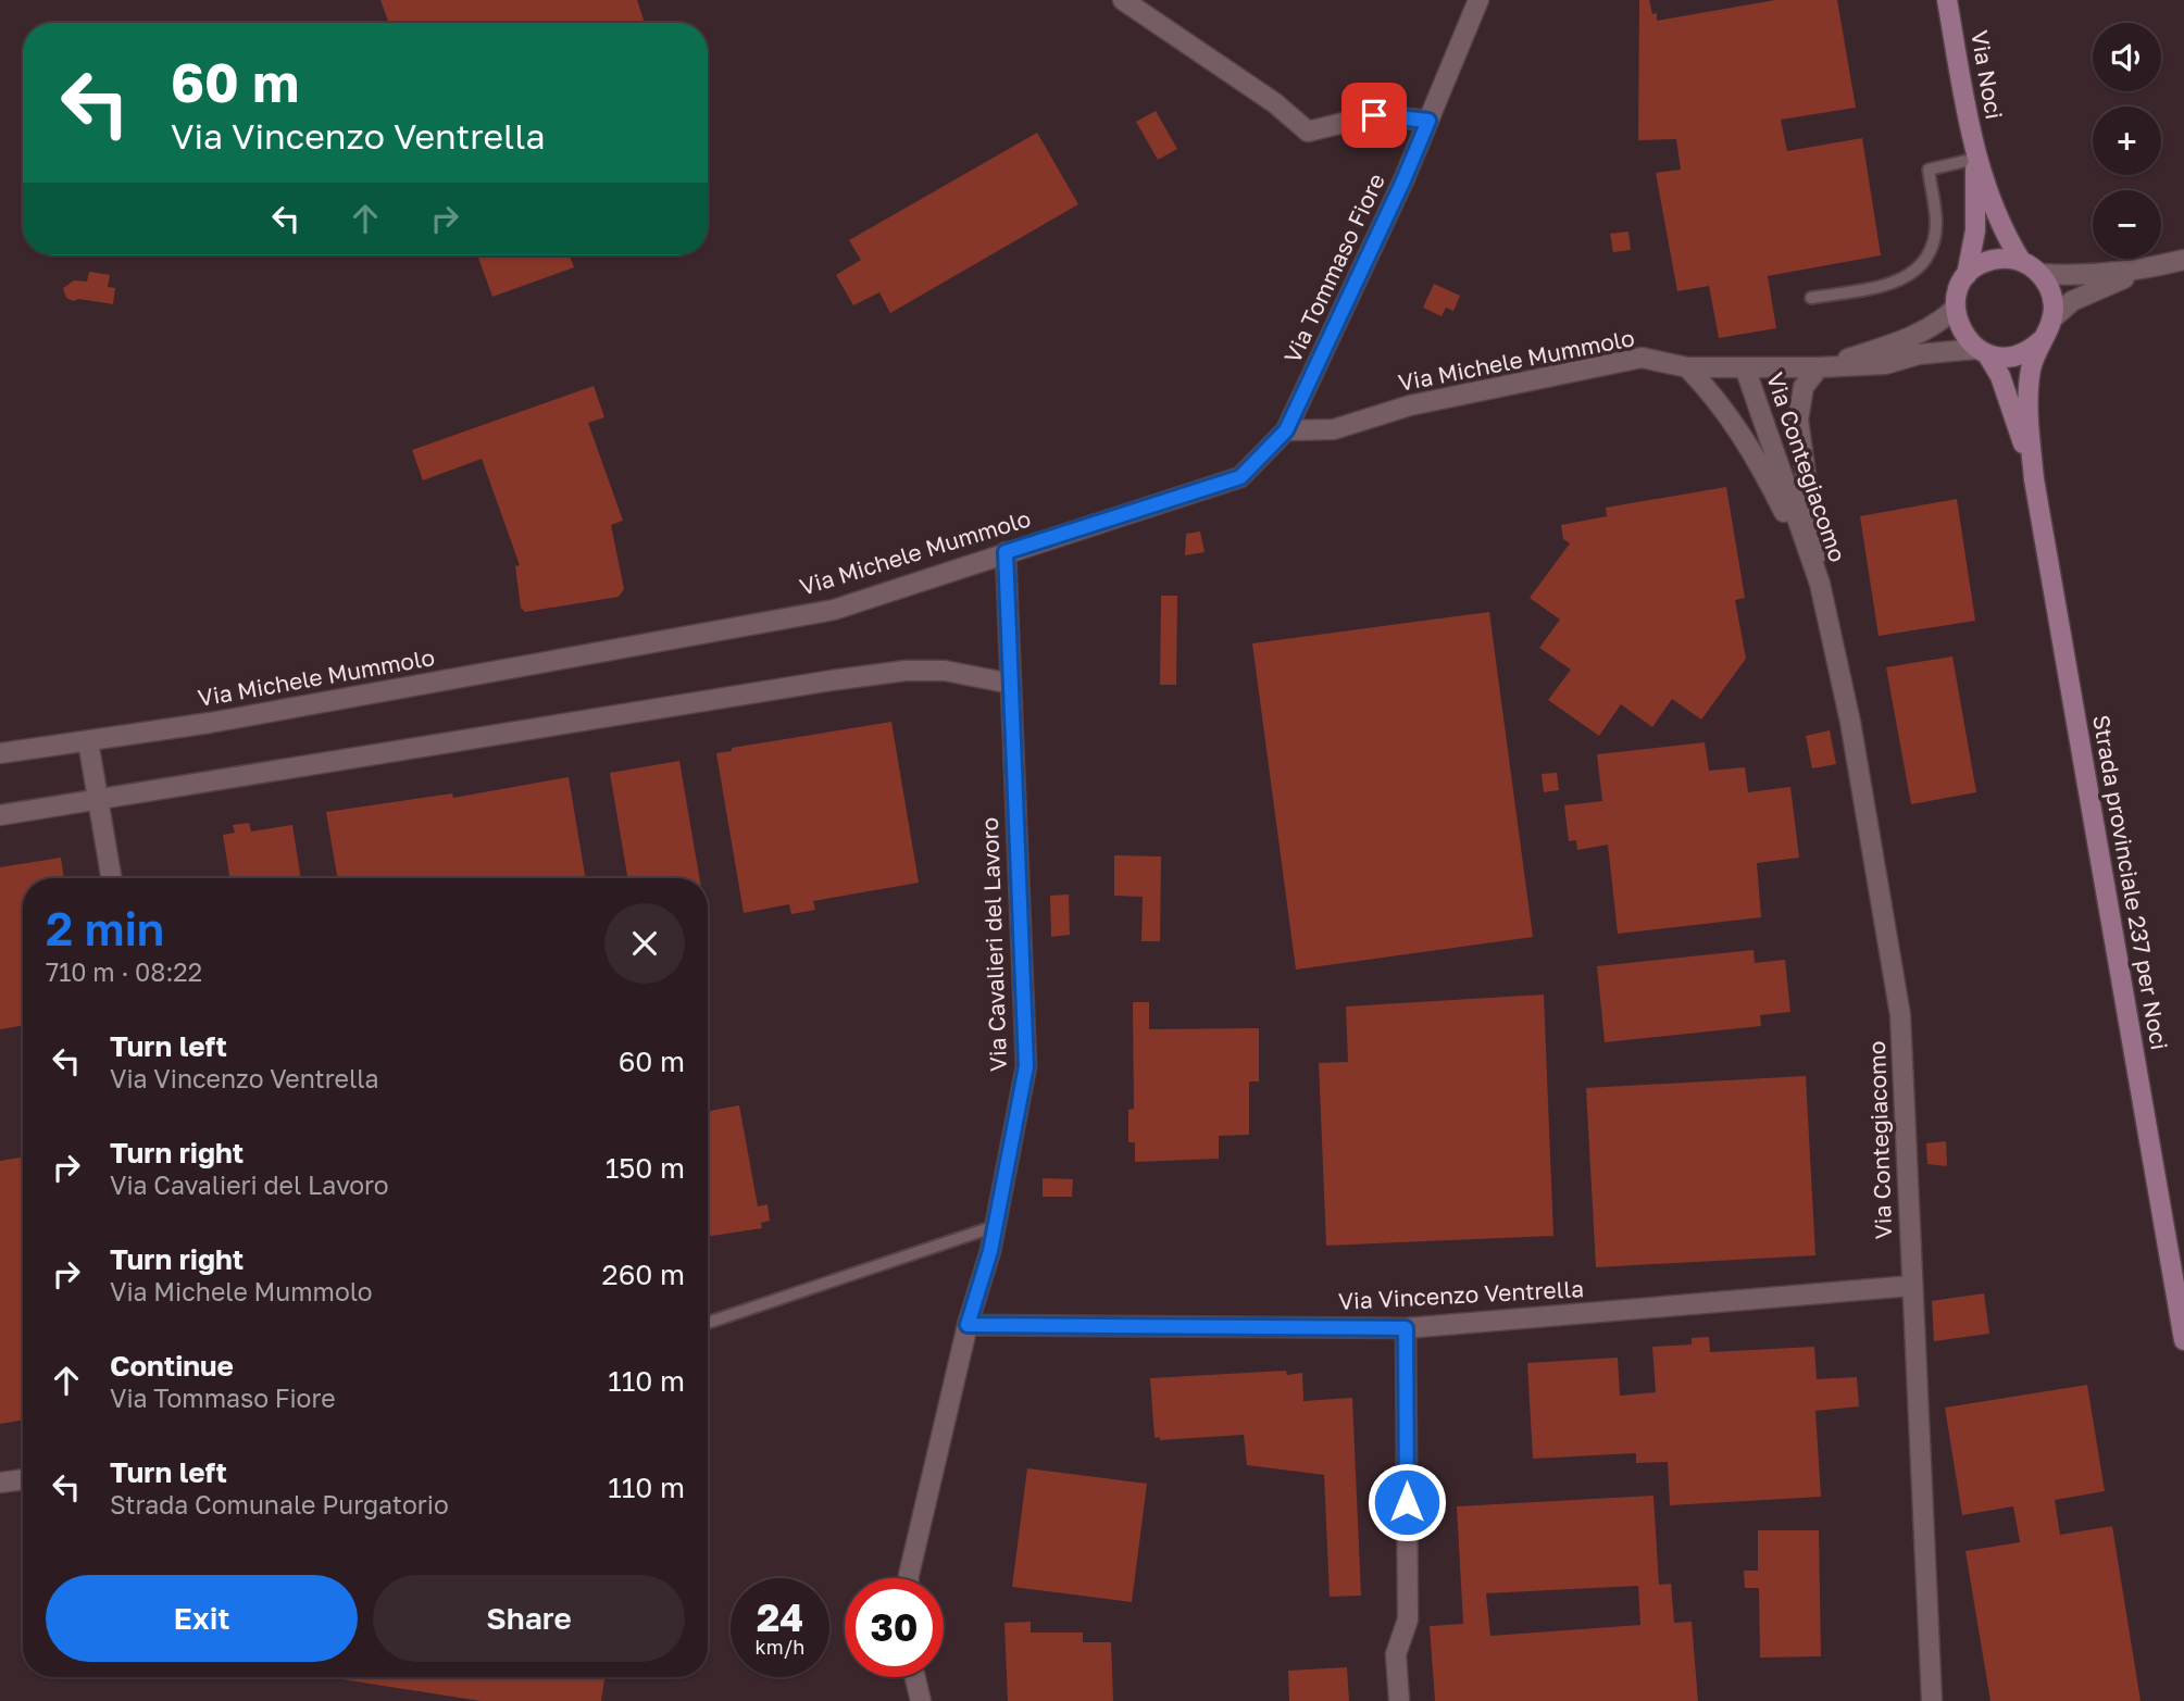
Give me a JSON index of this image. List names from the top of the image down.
{
  "streets": {
    "main road": ["Via Noci", "Strada provinciale 237 per Noci"],
    "street": [
      "Via Tommaso Fiore",
      "Via Michele Mummolo",
      "Via Contegiacomo",
      "Via Cavalieri del Lavoro",
      "Via Vincenzo Ventrella"
    ]
  },
  "crossings": [
    ["Via Noci", "Via Michele Mummolo"],
    ["Via Noci", "Strada provinciale 237 per Noci"],
    ["Via Tommaso Fiore", "Via Michele Mummolo"],
    ["Via Michele Mummolo", "Via Contegiacomo"],
    ["Via Michele Mummolo", "Strada provinciale 237 per Noci"],
    ["Via Michele Mummolo", "Via Cavalieri del Lavoro"],
    ["Via Contegiacomo", "Via Vincenzo Ventrella"],
    ["Via Cavalieri del Lavoro", "Via Vincenzo Ventrella"]
  ],
  "page": {
    "map_buttons": ["+", "−"],
    "turn": ["60 m", "Via Vincenzo Ventrella"],
    "heading": ["2 min", "710 m · 08:22"],
    "list": [
      {
        "name": "Turn left",
        "note": "Via Vincenzo Ventrella",
        "value": "60 m"
      },
      {
        "name": "Turn right",
        "note": "Via Cavalieri del Lavoro",
        "value": "150 m"
      },
      {
        "name": "Turn right",
        "note": "Via Michele Mummolo",
        "value": "260 m"
      },
      {
        "name": "Continue",
        "note": "Via Tommaso Fiore",
        "value": "110 m"
      },
      {
        "name": "Turn left",
        "note": "Strada Comunale Purgatorio",
        "value": "110 m"
      }
    ],
    "buttons": ["Exit", "Share"],
    "speed": "24 km/h",
    "limit": "30"
  }
}
